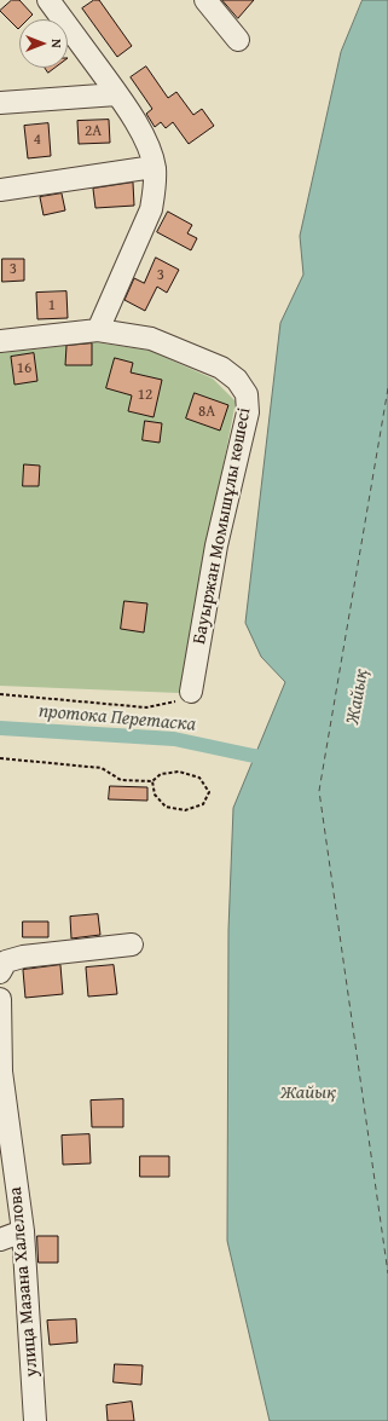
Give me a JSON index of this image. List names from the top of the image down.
{
  "streets": {
    "street": ["Бауыржан Момышұлы көшесі", "улица Мазана Халелова"]
  },
  "water": ["Жайық", "протока Перетаска"],
  "house_numbers": [
    "2А",
    "4",
    "3",
    "3",
    "1",
    "16",
    "12",
    "8А"
  ],
  "north": "right"
}
